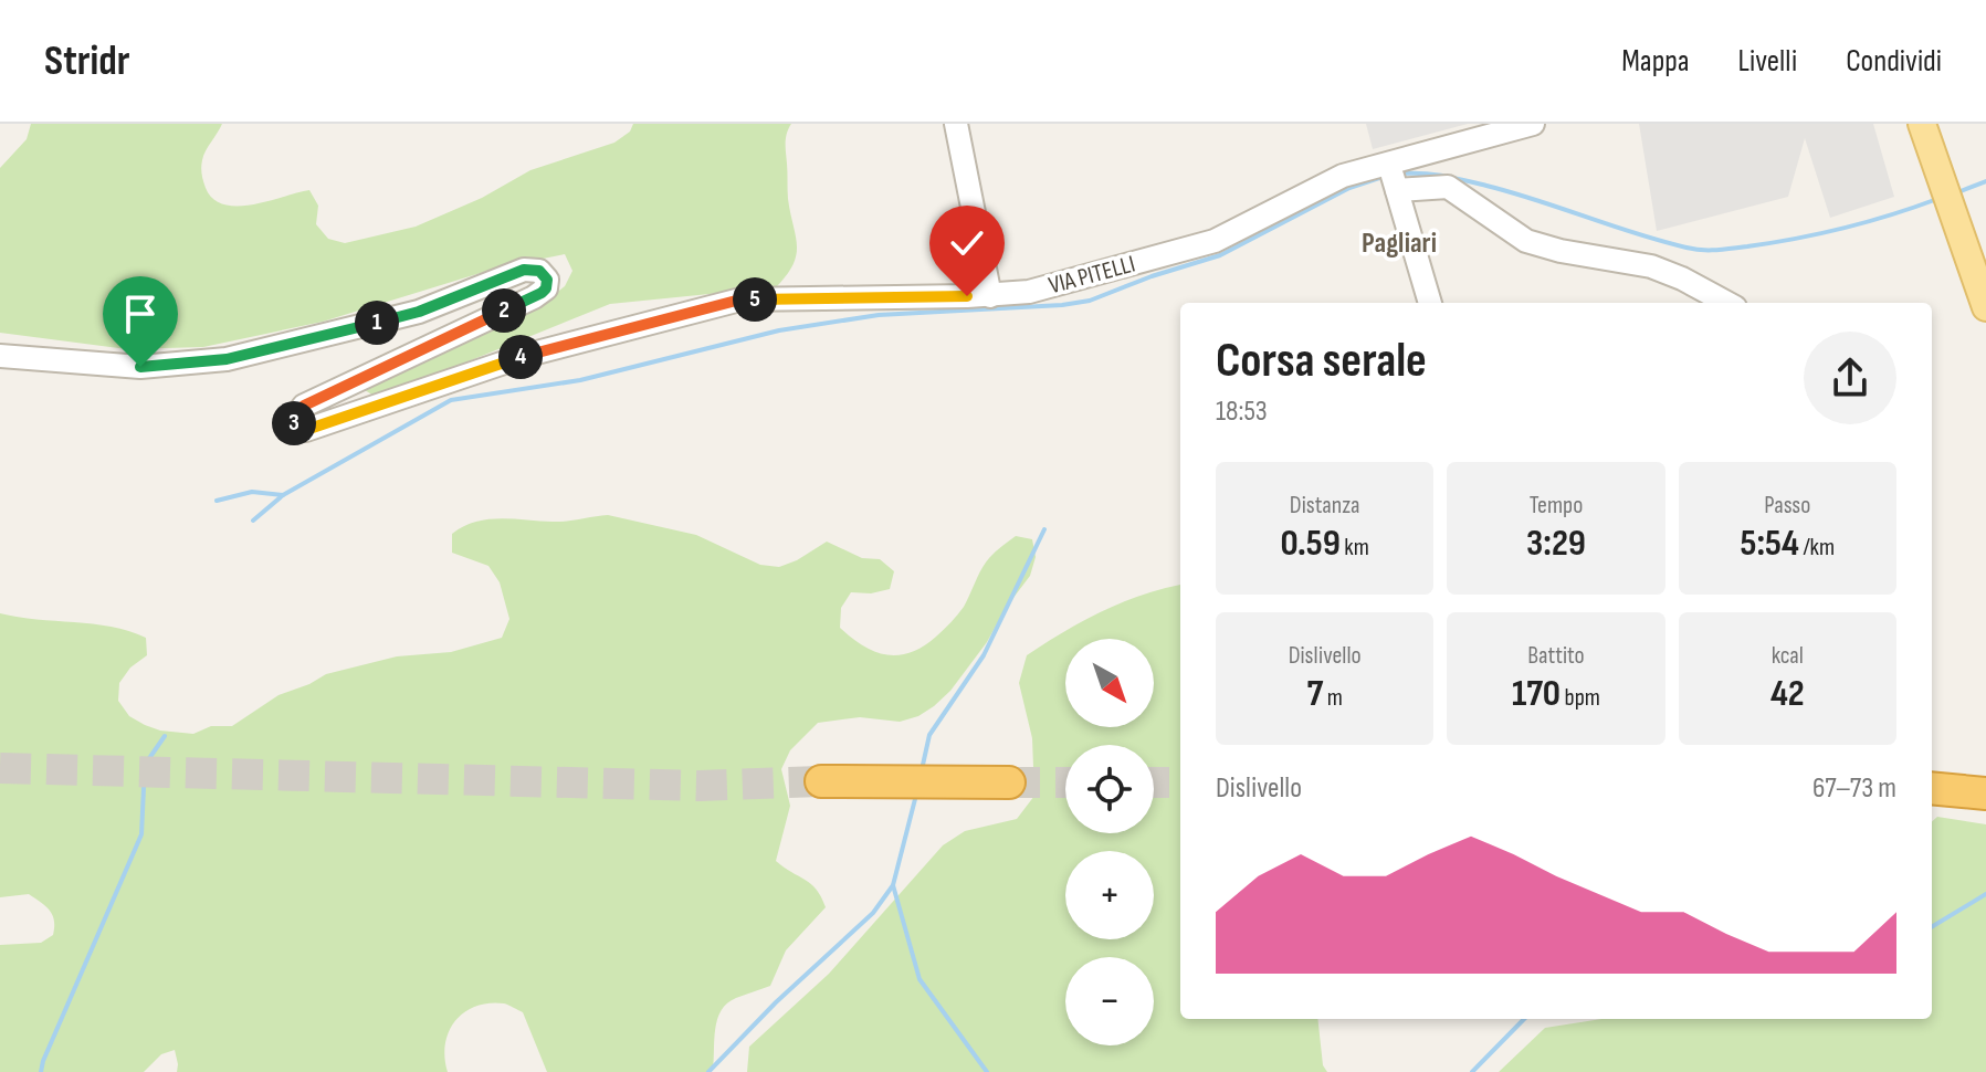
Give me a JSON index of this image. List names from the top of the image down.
{
  "streets": {
    "street": ["VIA PITELLI"]
  },
  "districts": ["Pagliari"],
  "north": "bottom right",
  "page": {
    "header": "Stridr",
    "nav": ["Mappa", "Livelli", "Condividi"],
    "pins": [
      "5",
      "2",
      "1",
      "4",
      "3"
    ],
    "heading": ["Corsa serale", "18:53"],
    "stats": [
      ["Distanza", "0.59 km"],
      ["Tempo", "3:29"],
      ["Passo", "5:54 /km"],
      ["Dislivello", "7 m"],
      ["Battito", "170 bpm"],
      ["kcal", "42"]
    ],
    "map_buttons": ["+", "−"],
    "chart": ["Dislivello", "67–73 m"]
  }
}
